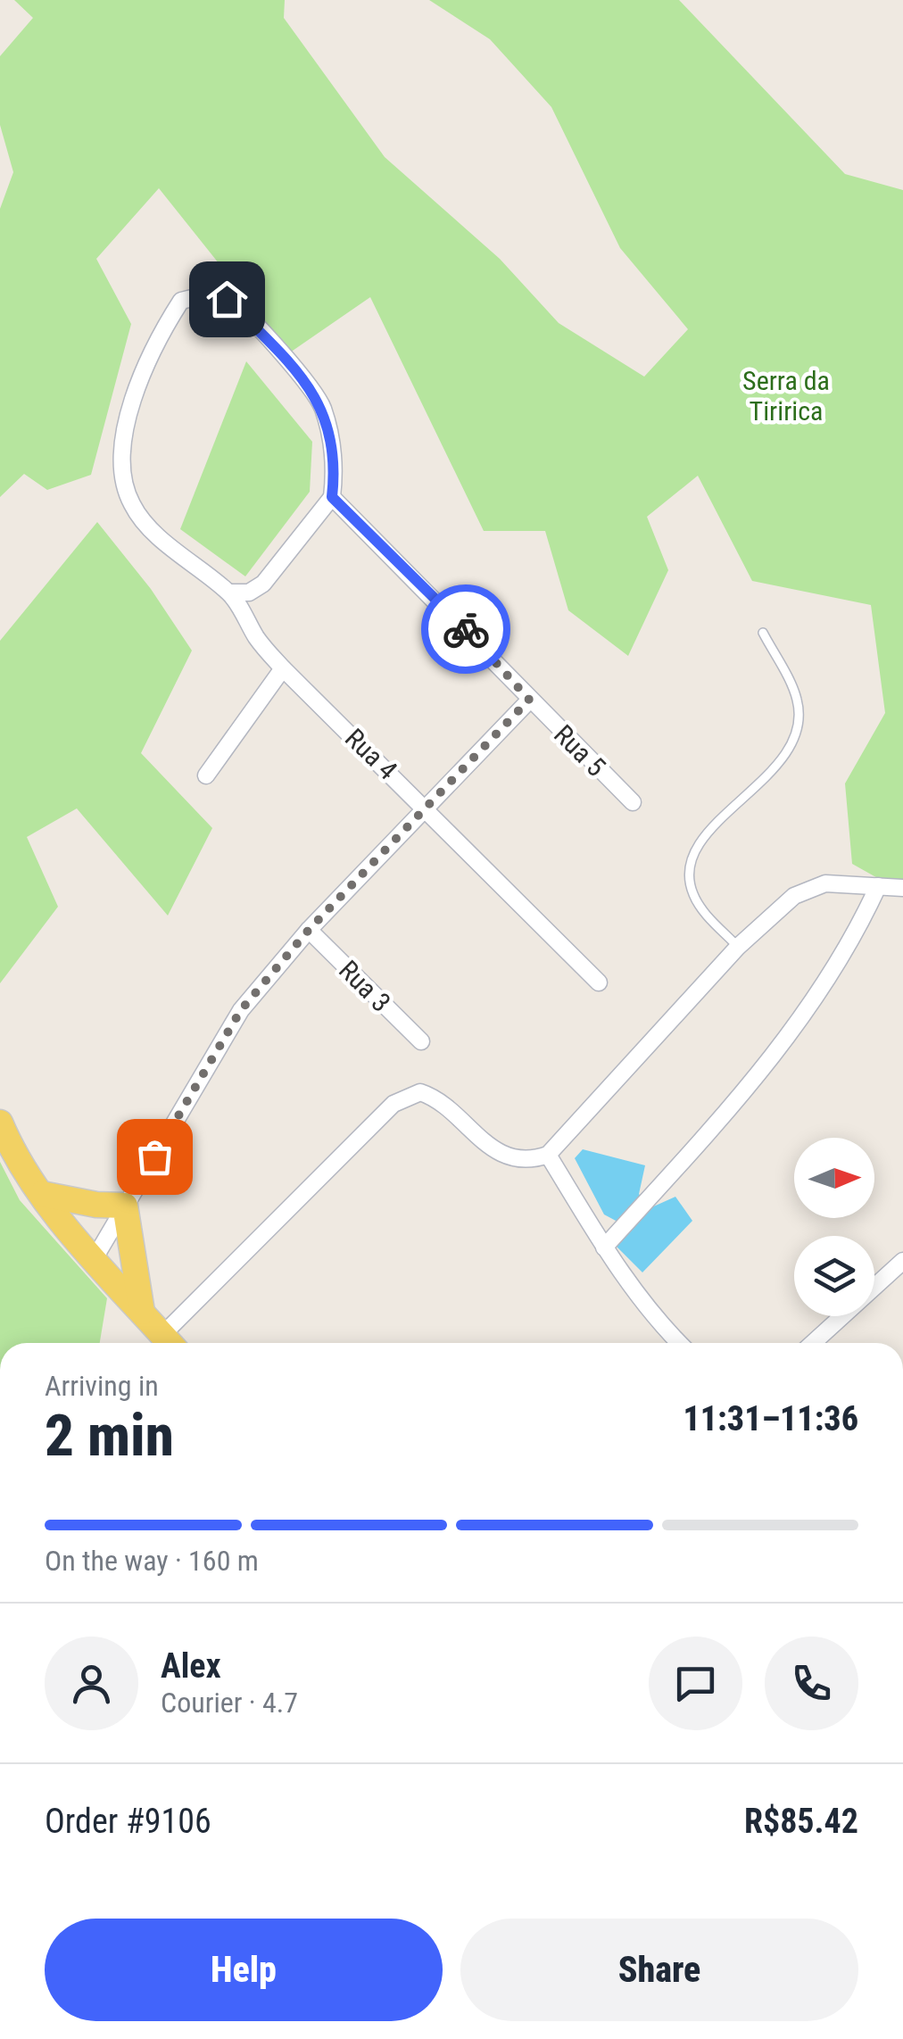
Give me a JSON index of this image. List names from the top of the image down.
{
  "streets": {
    "street": ["Rua 5", "Rua 4", "Rua 3"]
  },
  "crossings": [
    ["Rua 5", "Rua 4"]
  ],
  "parks": ["Serra da Tiririca"],
  "north": "right",
  "page": {
    "heading": ["2 min", "Arriving in", "11:31–11:36"],
    "panel": [
      "Alex",
      "Courier · 4.7",
      "Order #9106",
      "R$85.42"
    ],
    "bar": "On the way · 160 m",
    "buttons": ["Help", "Share"]
  }
}
